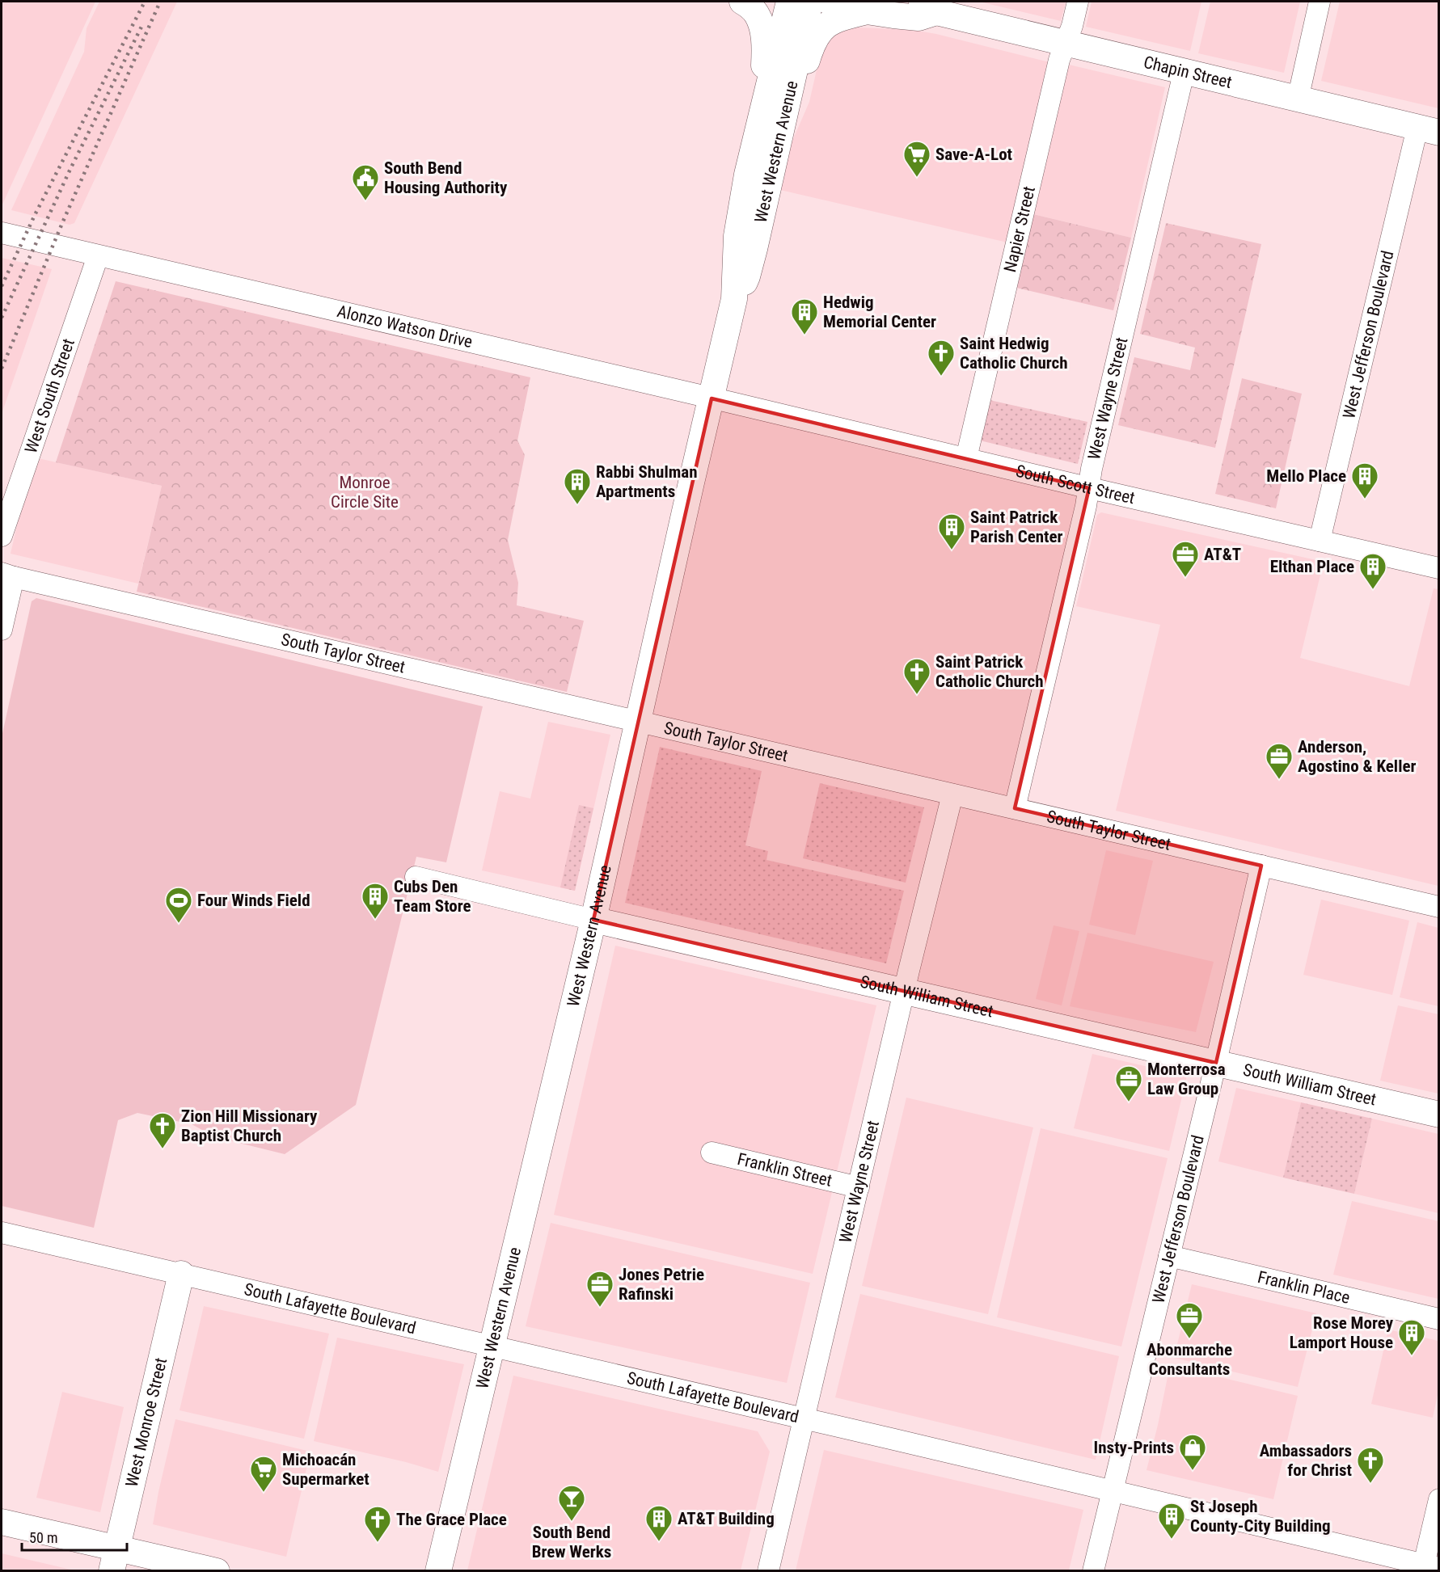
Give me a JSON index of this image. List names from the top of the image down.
{
  "streets": {
    "main road": [
      "Chapin Street",
      "West Western Avenue",
      "South William Street",
      "West Monroe Street"
    ],
    "street": [
      "Napier Street",
      "Alonzo Watson Drive",
      "West Jefferson Boulevard",
      "West South Street",
      "West Wayne Street",
      "South Scott Street",
      "South Taylor Street",
      "Franklin Street",
      "Franklin Place",
      "South Lafayette Boulevard"
    ]
  },
  "crossings": [
    ["Chapin Street", "Napier Street"],
    ["Chapin Street", "West Jefferson Boulevard"],
    ["Chapin Street", "West Wayne Street"],
    ["West Western Avenue", "Alonzo Watson Drive"],
    ["West Western Avenue", "South Scott Street"],
    ["West Western Avenue", "South Taylor Street"],
    ["West Western Avenue", "South William Street"],
    ["West Western Avenue", "South Lafayette Boulevard"],
    ["Napier Street", "South Scott Street"],
    ["Alonzo Watson Drive", "West South Street"],
    ["Alonzo Watson Drive", "South Scott Street"],
    ["West Jefferson Boulevard", "South Scott Street"],
    ["West Jefferson Boulevard", "South Taylor Street"],
    ["West Jefferson Boulevard", "South William Street"],
    ["West Jefferson Boulevard", "Franklin Place"],
    ["West Jefferson Boulevard", "South Lafayette Boulevard"],
    ["West Wayne Street", "South Scott Street"],
    ["West Wayne Street", "South Taylor Street"],
    ["West Wayne Street", "South William Street"],
    ["West Wayne Street", "Franklin Street"],
    ["West Wayne Street", "South Lafayette Boulevard"],
    ["South Lafayette Boulevard", "West Monroe Street"]
  ],
  "parks": ["Monroe Circle Site"],
  "places": {
    "supermarket": ["Save-A-Lot", "Michoacán Supermarket"],
    "public building": ["South Bend Housing Authority"],
    "building": [
      "Hedwig Memorial Center",
      "Mello Place",
      "Rabbi Shulman Apartments",
      "Saint Patrick Parish Center",
      "Elthan Place",
      "Cubs Den Team Store",
      "Rose Morey Lamport House",
      "St Joseph County-City Building",
      "AT&T Building"
    ],
    "church": [
      "Saint Hedwig Catholic Church",
      "Saint Patrick Catholic Church",
      "Zion Hill Missionary Baptist Church",
      "Ambassadors for Christ",
      "The Grace Place"
    ],
    "office": [
      "AT&T",
      "Anderson, Agostino & Keller",
      "Monterrosa Law Group",
      "Jones Petrie Rafinski",
      "Abonmarche Consultants"
    ],
    "sports": ["Four Winds Field"],
    "shop": ["Insty-Prints"],
    "bar": ["South Bend Brew Werks"]
  },
  "scale_bar": "50 m"
}
